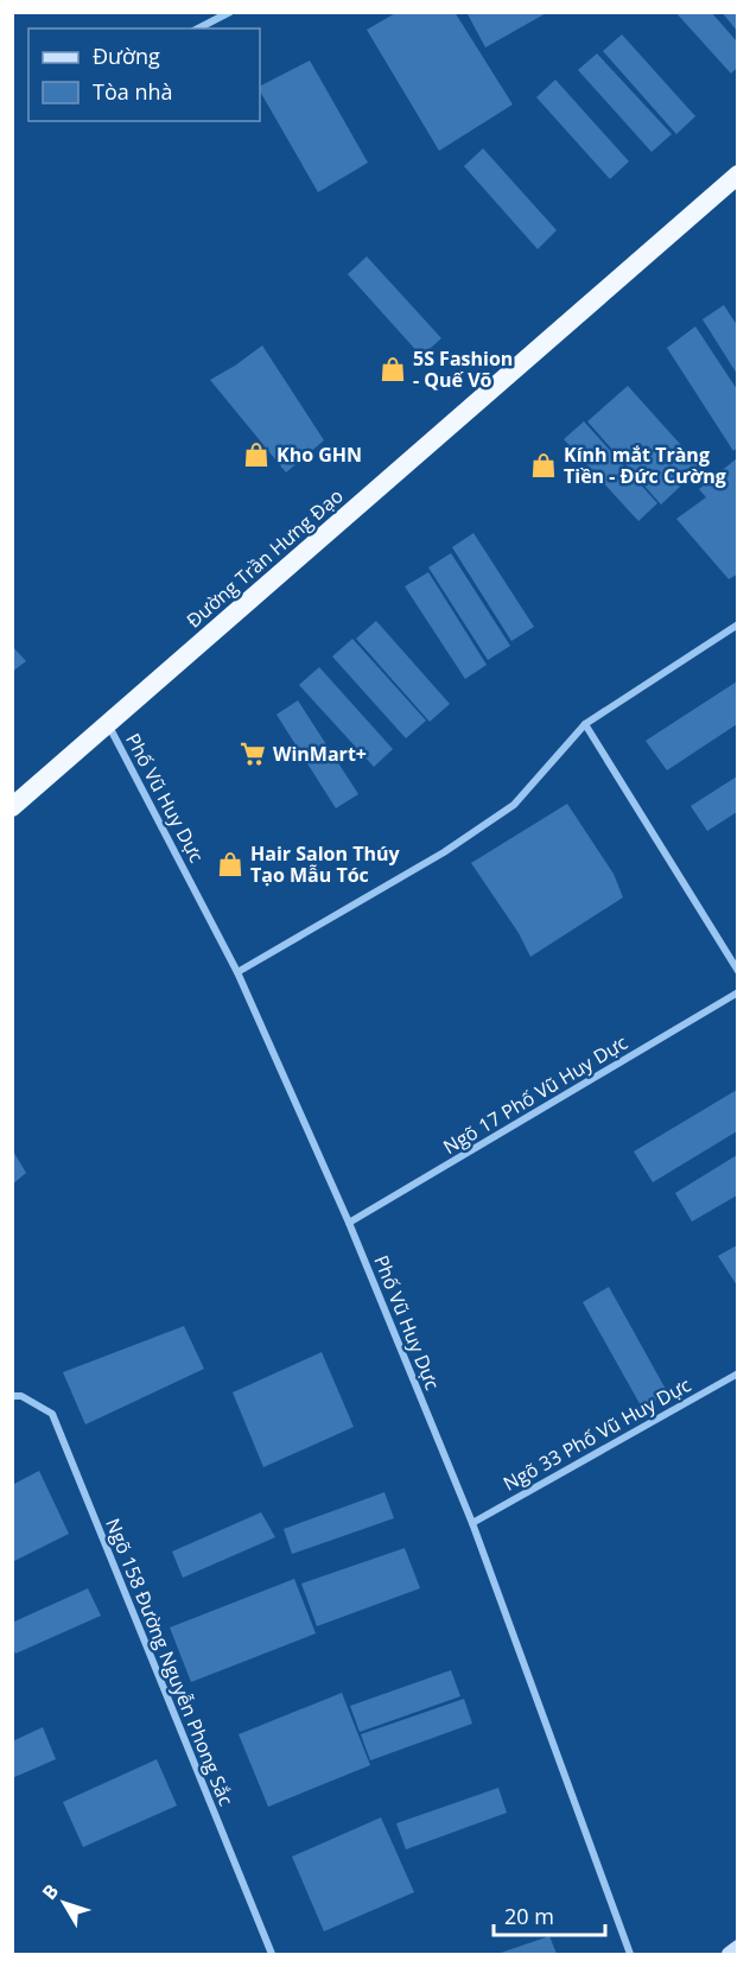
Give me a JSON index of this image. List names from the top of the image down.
{
  "streets": {
    "highway": ["Đường Trần Hưng Đạo"],
    "street": [
      "Phố Vũ Huy Dực",
      "Ngõ 17 Phố Vũ Huy Dực",
      "Ngõ 33 Phố Vũ Huy Dực",
      "Ngõ 158 Đường Nguyễn Phong Sắc"
    ]
  },
  "crossings": [
    ["Đường Trần Hưng Đạo", "Phố Vũ Huy Dực"],
    ["Phố Vũ Huy Dực", "Ngõ 17 Phố Vũ Huy Dực"],
    ["Phố Vũ Huy Dực", "Ngõ 33 Phố Vũ Huy Dực"]
  ],
  "places": {
    "shop": [
      "5S Fashion - Quế Võ",
      "Kho GHN",
      "Kính mắt Tràng Tiền - Đức Cường",
      "Hair Salon Thúy Tạo Mẫu Tóc"
    ],
    "supermarket": ["WinMart+"]
  },
  "legend": ["Đường", "Tòa nhà"],
  "scale_bar": "20 m",
  "north": "top left"
}
